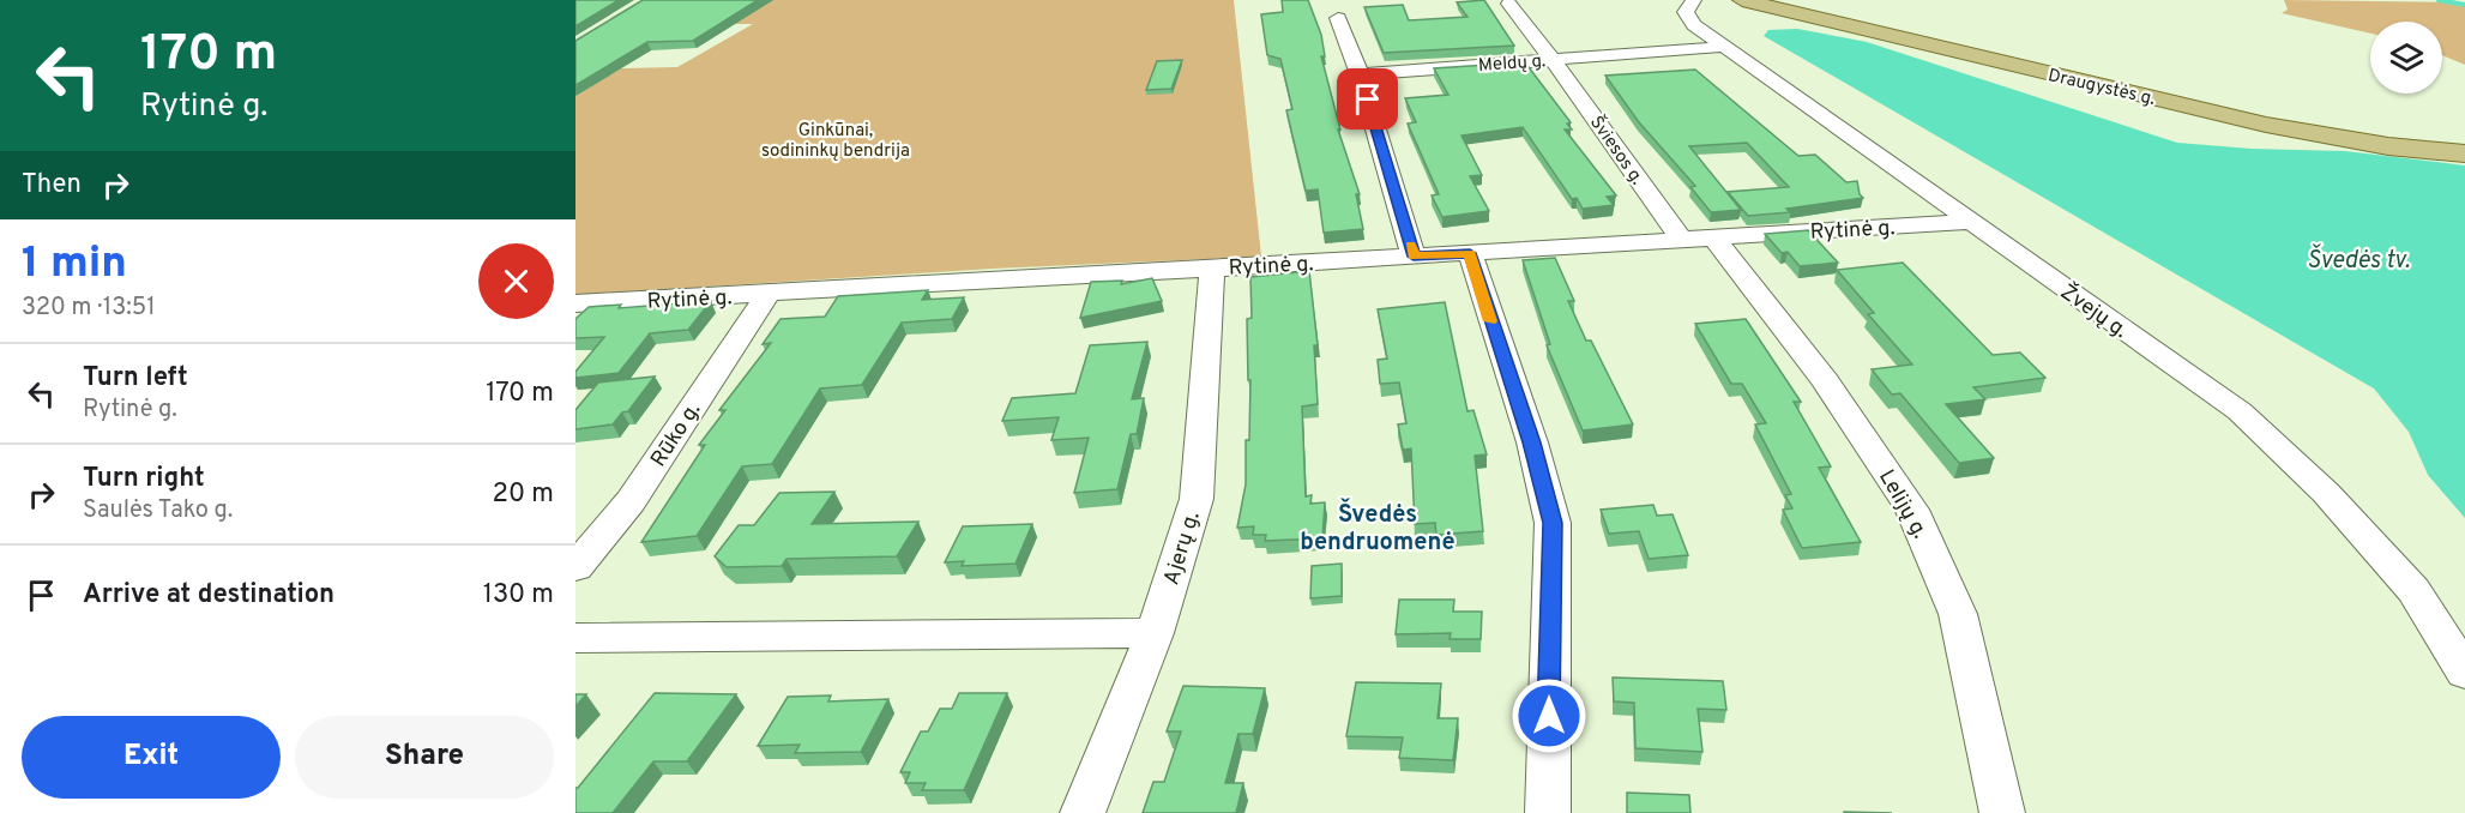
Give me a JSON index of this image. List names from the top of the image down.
{
  "streets": {
    "main road": ["Draugystės g."],
    "street": [
      "Meldų g.",
      "Šviesos g.",
      "Rytinė g.",
      "Žvejų g.",
      "Rūko g.",
      "Lelijų g.",
      "Ajerų g."
    ]
  },
  "crossings": [
    ["Meldų g.", "Šviesos g."],
    ["Meldų g.", "Žvejų g."],
    ["Šviesos g.", "Rytinė g."],
    ["Šviesos g.", "Lelijų g."],
    ["Rytinė g.", "Žvejų g."],
    ["Rytinė g.", "Rūko g."],
    ["Rytinė g.", "Lelijų g."],
    ["Rytinė g.", "Ajerų g."]
  ],
  "districts": ["Švedės bendruomenė"],
  "water": ["Švedės tv."],
  "parks": ["Ginkūnai, sodininkų bendrija"],
  "page": {
    "turn": ["170 m", "Rytinė g."],
    "then": "Then",
    "heading": ["1 min", "320 m · 13:51"],
    "list": [
      {
        "name": "Turn left",
        "note": "Rytinė g.",
        "value": "170 m"
      },
      {
        "name": "Turn right",
        "note": "Saulės Tako g.",
        "value": "20 m"
      },
      {
        "name": "Arrive at destination",
        "value": "130 m"
      }
    ],
    "buttons": ["Exit", "Share"]
  }
}
